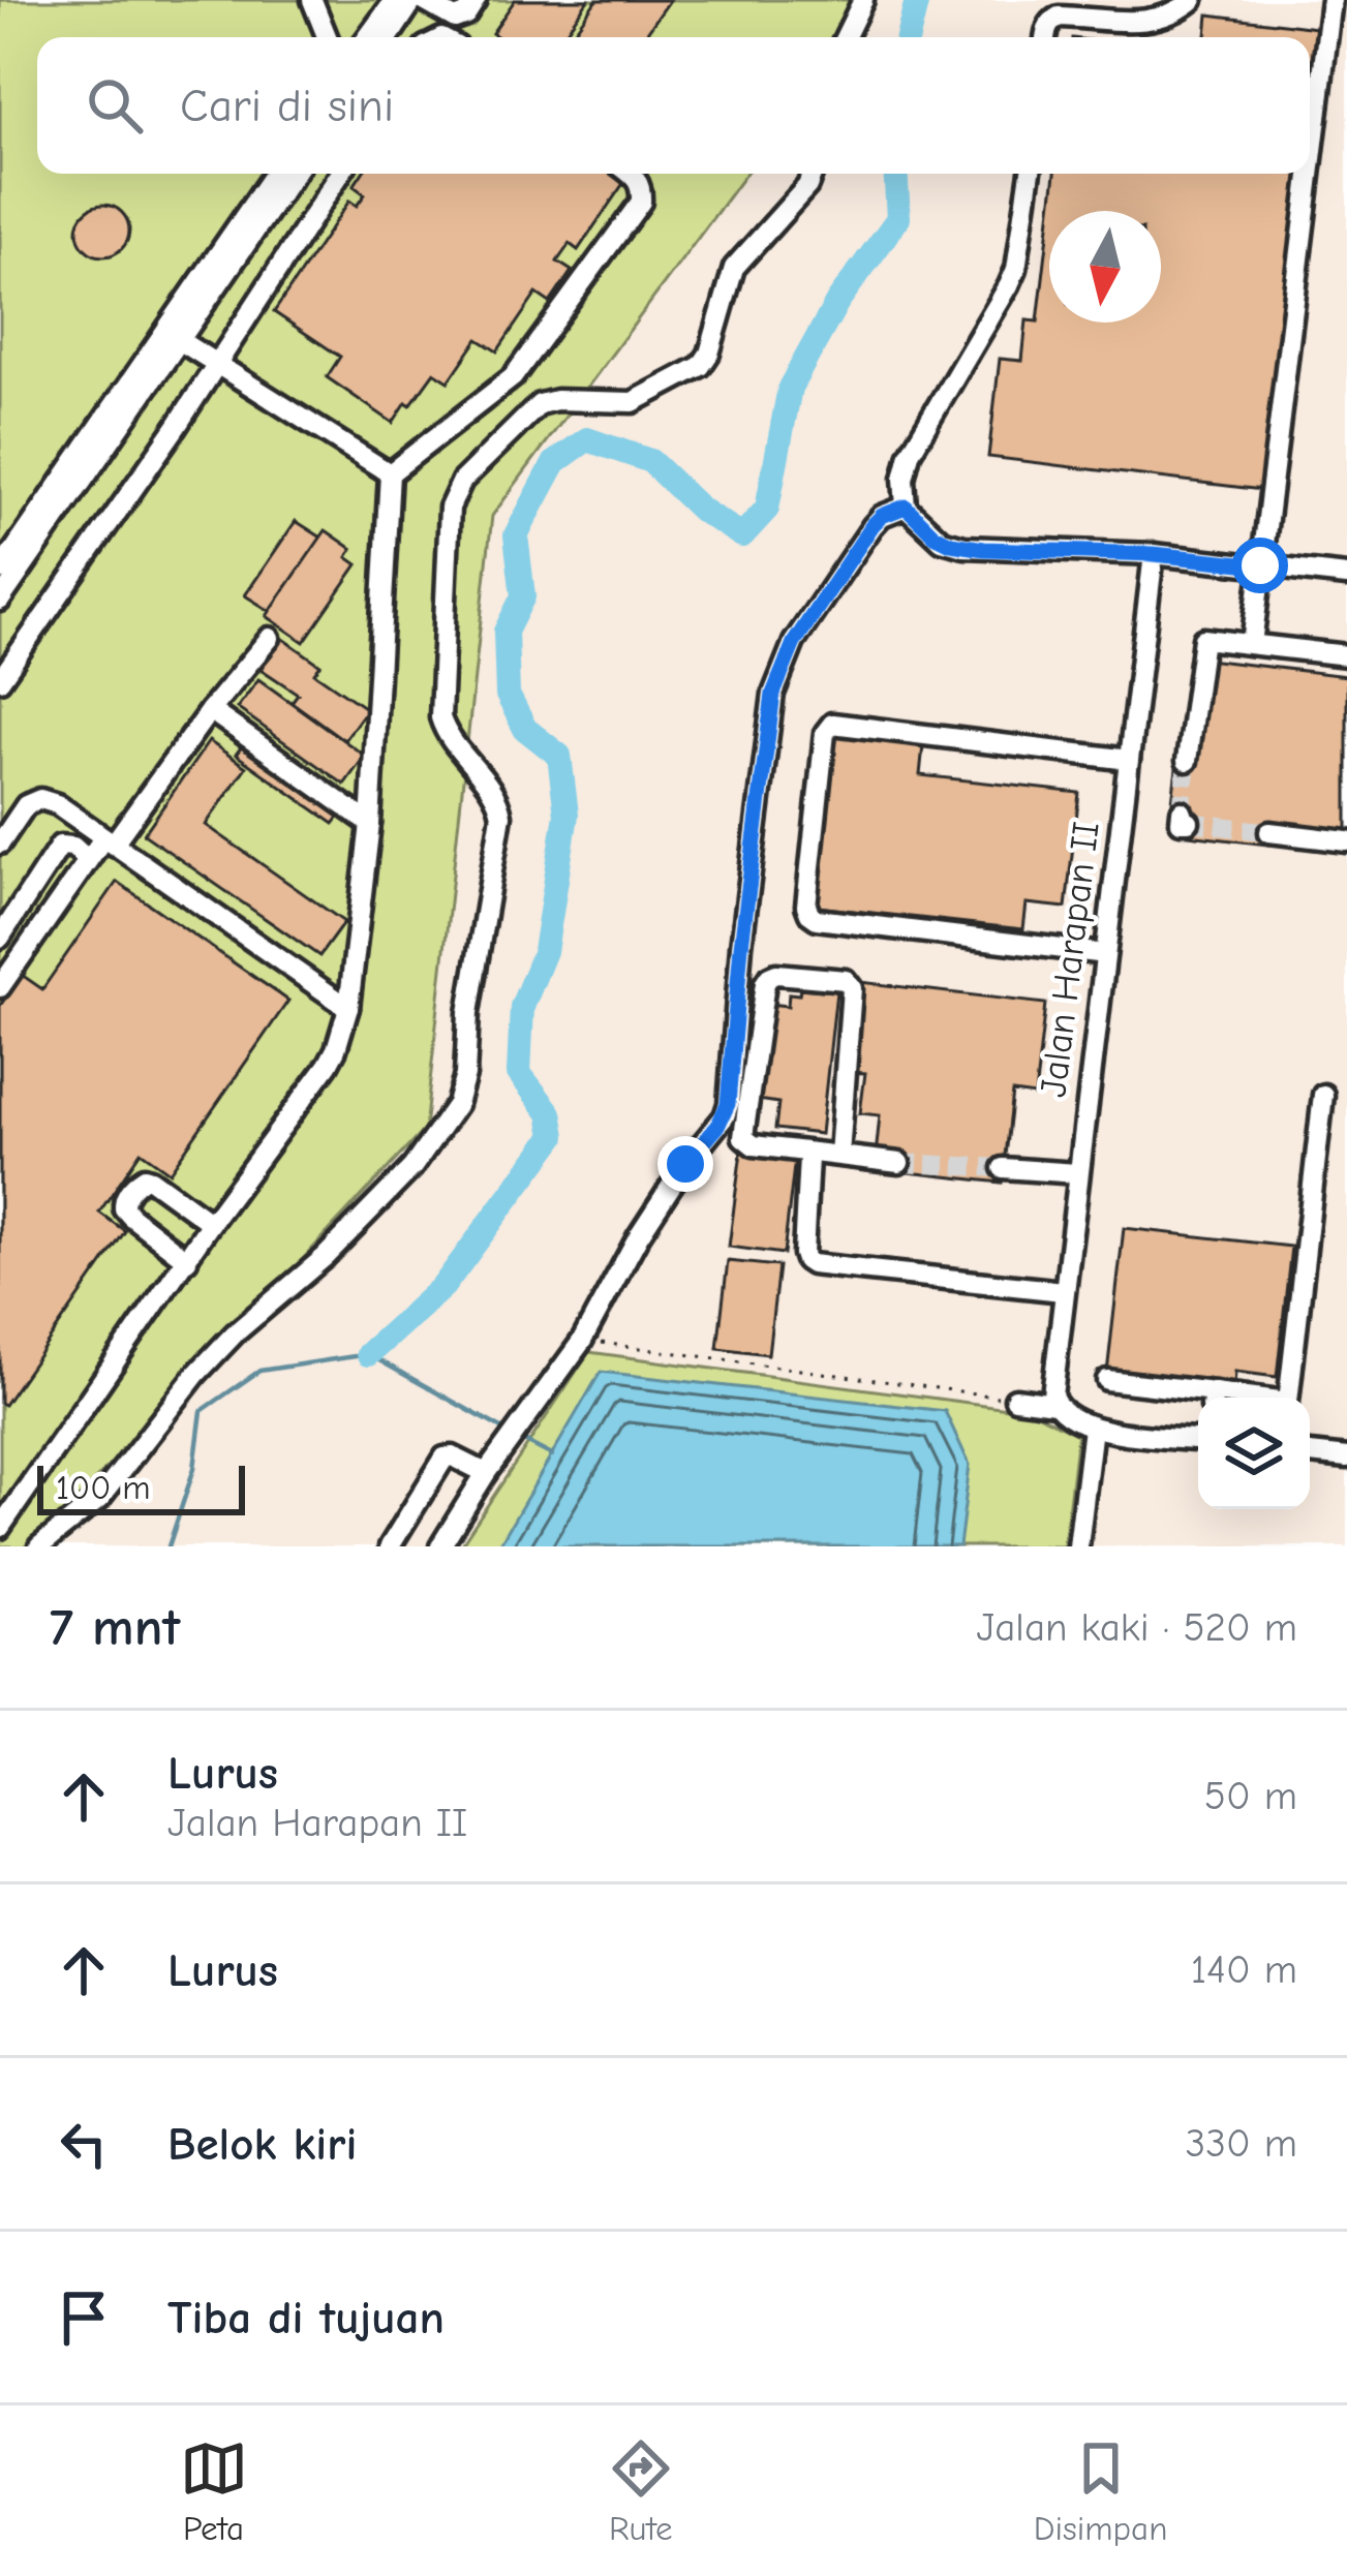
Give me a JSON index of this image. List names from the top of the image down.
{
  "streets": {
    "street": ["Jalan Harapan II"]
  },
  "scale_bar": "100 m",
  "north": "bottom",
  "page": {
    "search": "Cari di sini",
    "scale": "100 m",
    "heading": ["7 mnt", "Jalan kaki · 520 m"],
    "list": [
      ["Lurus", "Jalan Harapan II", "50 m"],
      ["Lurus", "140 m"],
      ["Belok kiri", "330 m"],
      "Tiba di tujuan"
    ],
    "nav": ["Peta", "Rute", "Disimpan"]
  }
}
